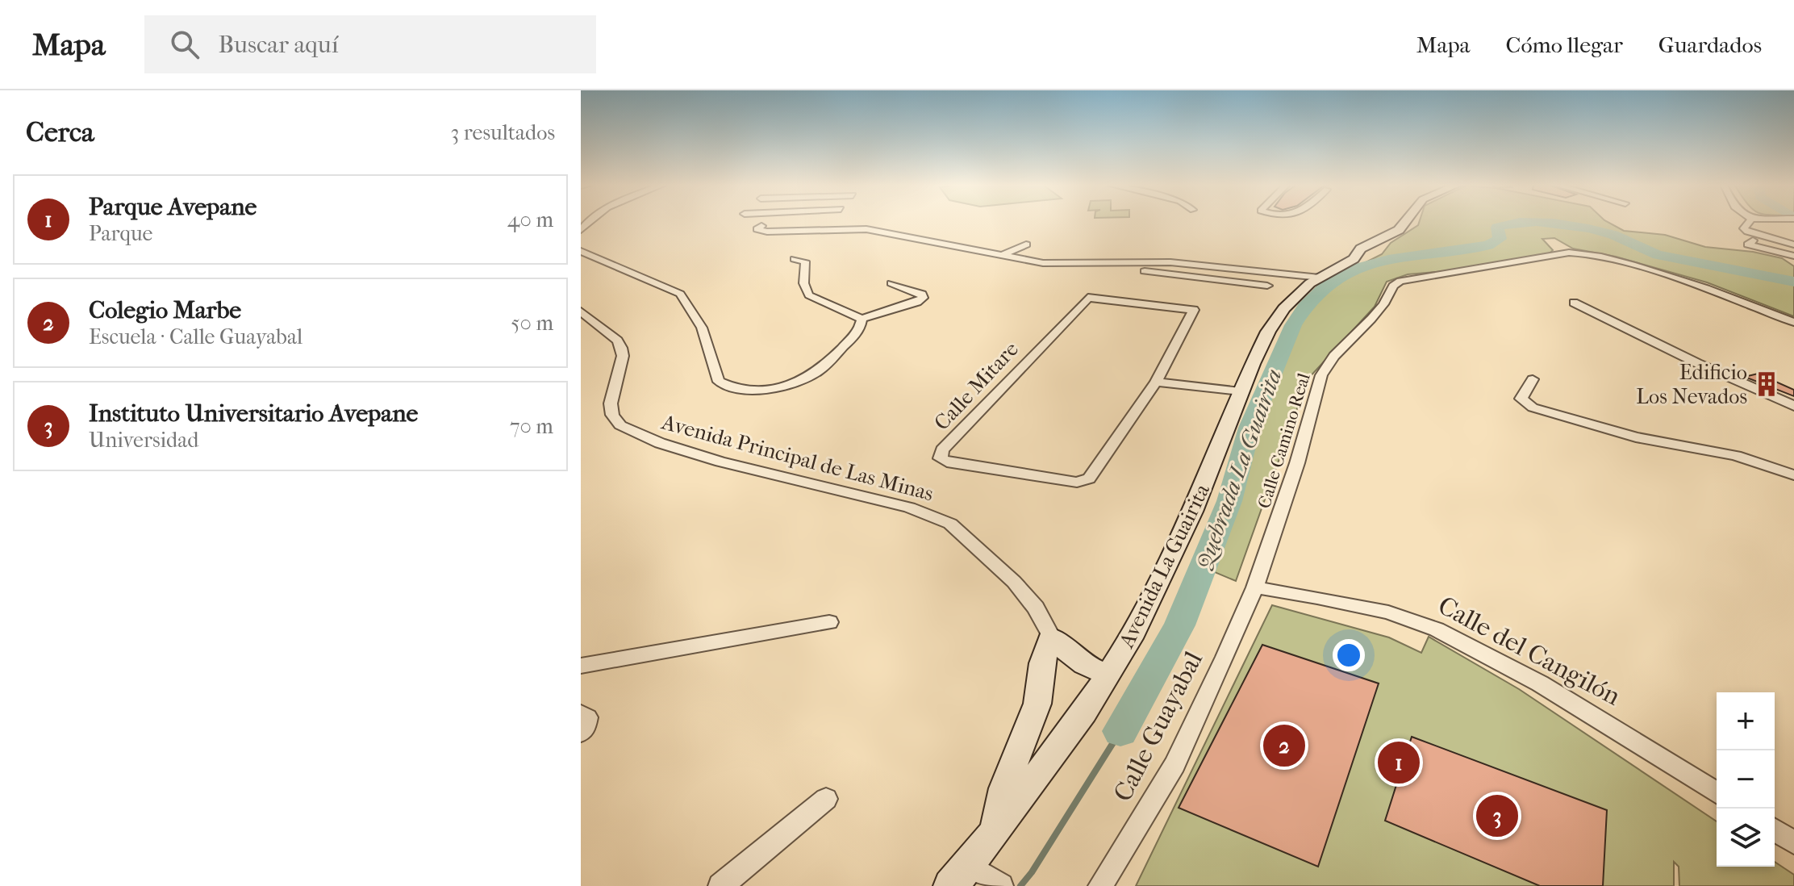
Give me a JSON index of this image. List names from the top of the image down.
{
  "streets": {
    "street": [
      "Calle Mitare",
      "Calle Camino Real",
      "Avenida Principal de Las Minas",
      "Avenida La Guairita",
      "Calle del Cangilón",
      "Calle Guayabal"
    ]
  },
  "crossings": [
    ["Calle Camino Real", "Calle del Cangilón"],
    ["Calle Camino Real", "Calle Guayabal"],
    ["Calle del Cangilón", "Calle Guayabal"]
  ],
  "water": ["Quebrada La Guairita"],
  "places": {
    "building": ["Edificio Los Nevados"]
  },
  "page": {
    "header": "Mapa",
    "search": "Buscar aquí",
    "nav": ["Mapa", "Cómo llegar", "Guardados"],
    "heading": ["Cerca", "3 resultados"],
    "list": [
      {
        "mark": "1",
        "name": "Parque Avepane",
        "note": "Parque",
        "value": "40 m"
      },
      {
        "mark": "2",
        "name": "Colegio Marbe",
        "note": "Escuela · Calle Guayabal",
        "value": "50 m"
      },
      {
        "mark": "3",
        "name": "Instituto Universitario Avepane",
        "note": "Universidad",
        "value": "70 m"
      }
    ],
    "map_buttons": ["+", "−"],
    "pins": ["2", "1", "3"]
  }
}
